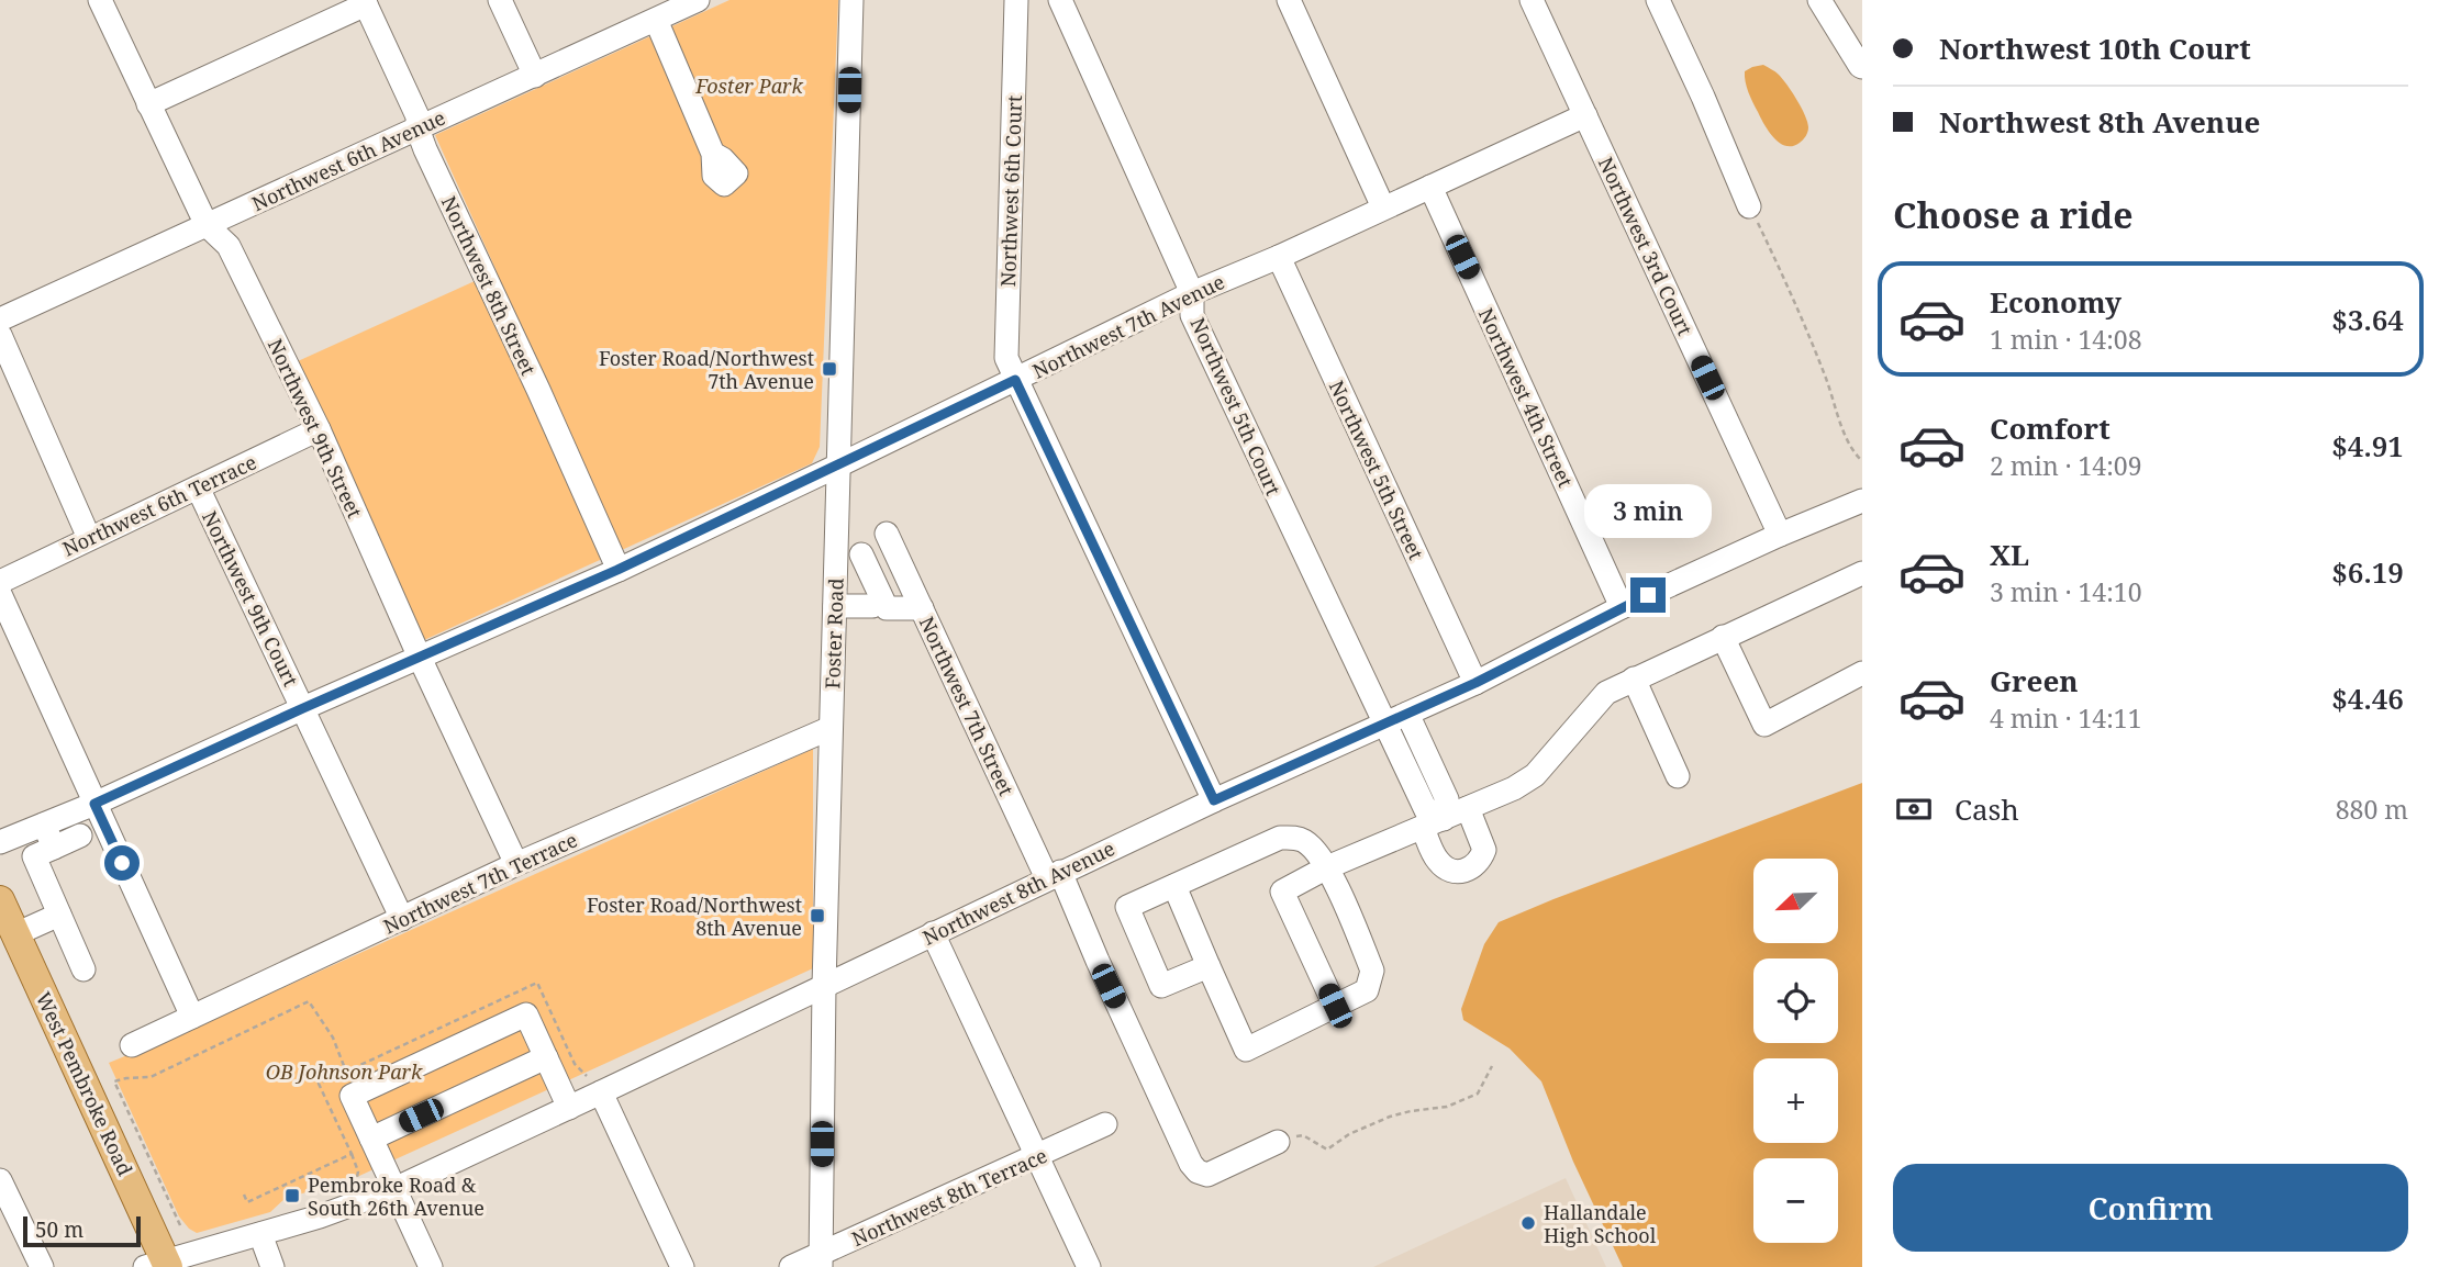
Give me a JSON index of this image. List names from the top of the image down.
{
  "streets": {
    "main road": ["West Pembroke Road"],
    "street": [
      "Northwest 6th Avenue",
      "Northwest 6th Court",
      "Northwest 3rd Court",
      "Northwest 8th Street",
      "Northwest 7th Avenue",
      "Northwest 4th Street",
      "Northwest 5th Court",
      "Northwest 9th Street",
      "Northwest 5th Street",
      "Northwest 6th Terrace",
      "Northwest 9th Court",
      "Foster Road",
      "Northwest 7th Street",
      "Northwest 7th Terrace",
      "Northwest 8th Avenue",
      "Northwest 8th Terrace"
    ]
  },
  "crossings": [
    ["Northwest 6th Avenue", "Northwest 8th Street"],
    ["Northwest 6th Avenue", "Northwest 9th Street"],
    ["Northwest 6th Court", "Northwest 7th Avenue"],
    ["Northwest 6th Court", "Northwest 8th Avenue"],
    ["Northwest 3rd Court", "Northwest 7th Avenue"],
    ["Northwest 3rd Court", "Northwest 8th Avenue"],
    ["Northwest 8th Street", "Northwest 7th Avenue"],
    ["Northwest 7th Avenue", "Northwest 4th Street"],
    ["Northwest 7th Avenue", "Northwest 5th Court"],
    ["Northwest 7th Avenue", "Northwest 9th Street"],
    ["Northwest 7th Avenue", "Northwest 5th Street"],
    ["Northwest 7th Avenue", "Northwest 9th Court"],
    ["Northwest 7th Avenue", "Foster Road"],
    ["Northwest 4th Street", "Northwest 8th Avenue"],
    ["Northwest 5th Court", "Northwest 8th Avenue"],
    ["Northwest 9th Street", "Northwest 6th Terrace"],
    ["Northwest 9th Street", "Northwest 7th Terrace"],
    ["Northwest 5th Street", "Northwest 8th Avenue"],
    ["Northwest 6th Terrace", "Northwest 9th Court"],
    ["Northwest 9th Court", "Northwest 7th Terrace"],
    ["Foster Road", "Northwest 7th Terrace"],
    ["Foster Road", "Northwest 8th Avenue"],
    ["Foster Road", "Northwest 8th Terrace"],
    ["Northwest 7th Street", "Northwest 8th Avenue"],
    ["Northwest 8th Avenue", "West Pembroke Road"]
  ],
  "parks": ["Foster Park", "OB Johnson Park"],
  "places": {
    "transit": ["Foster Road/Northwest 7th Avenue", "Foster Road/Northwest 8th Avenue", "Pembroke Road & South 26th Avenue"],
    "other": ["Hallandale High School"]
  },
  "scale_bar": "50 m",
  "north": "bottom left",
  "page": {
    "banner": ["Northwest 10th Court", "Northwest 8th Avenue"],
    "heading": "Choose a ride",
    "list": [
      {
        "name": "Economy",
        "note": "1 min · 14:08",
        "value": "$3.64"
      },
      {
        "name": "Comfort",
        "note": "2 min · 14:09",
        "value": "$4.91"
      },
      {
        "name": "XL",
        "note": "3 min · 14:10",
        "value": "$6.19"
      },
      {
        "name": "Green",
        "note": "4 min · 14:11",
        "value": "$4.46"
      }
    ],
    "bubble": "3 min",
    "pay": ["Cash", "880 m"],
    "map_buttons": ["+", "−"],
    "buttons": "Confirm",
    "scale": "50 m"
  }
}
